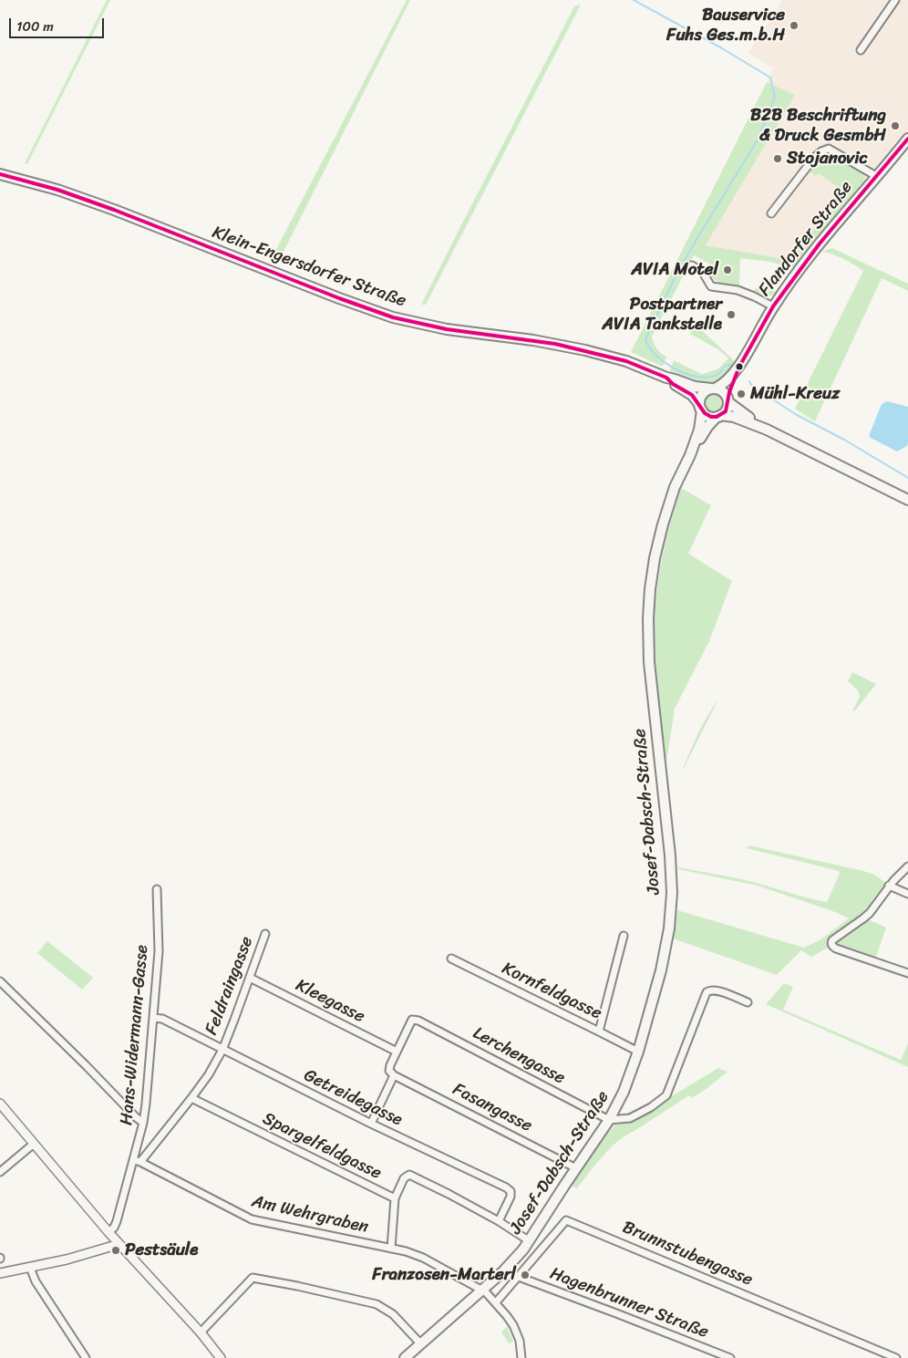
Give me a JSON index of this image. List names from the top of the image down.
{
  "streets": {
    "main road": ["Flandorfer Straße", "Klein-Engersdorfer Straße", "Josef-Dabsch-Straße"],
    "street": [
      "Feldraingasse",
      "Kornfeldgasse",
      "Kleegasse",
      "Hans-Widermann-Gasse",
      "Lerchengasse",
      "Getreidegasse",
      "Fasangasse",
      "Spargelfeldgasse",
      "Am Wehrgraben",
      "Brunnstubengasse",
      "Hagenbrunner Straße"
    ]
  },
  "crossings": [
    ["Flandorfer Straße", "Klein-Engersdorfer Straße"],
    ["Flandorfer Straße", "Josef-Dabsch-Straße"],
    ["Klein-Engersdorfer Straße", "Josef-Dabsch-Straße"],
    ["Josef-Dabsch-Straße", "Kornfeldgasse"],
    ["Josef-Dabsch-Straße", "Lerchengasse"],
    ["Josef-Dabsch-Straße", "Fasangasse"],
    ["Josef-Dabsch-Straße", "Am Wehrgraben"],
    ["Feldraingasse", "Kleegasse"],
    ["Feldraingasse", "Getreidegasse"],
    ["Kleegasse", "Lerchengasse"],
    ["Hans-Widermann-Gasse", "Getreidegasse"],
    ["Hans-Widermann-Gasse", "Am Wehrgraben"],
    ["Spargelfeldgasse", "Am Wehrgraben"],
    ["Am Wehrgraben", "Brunnstubengasse"],
    ["Brunnstubengasse", "Hagenbrunner Straße"]
  ],
  "places": [
    "Bauservice Fuhs Ges.m.b.H",
    "B2B Beschriftung & Druck GesmbH",
    "Stojanovic",
    "AVIA Motel",
    "Postpartner AVIA Tankstelle",
    "Mühl-Kreuz",
    "Pestsäule",
    "Franzosen-Marterl"
  ],
  "scale_bar": "100 m"
}
